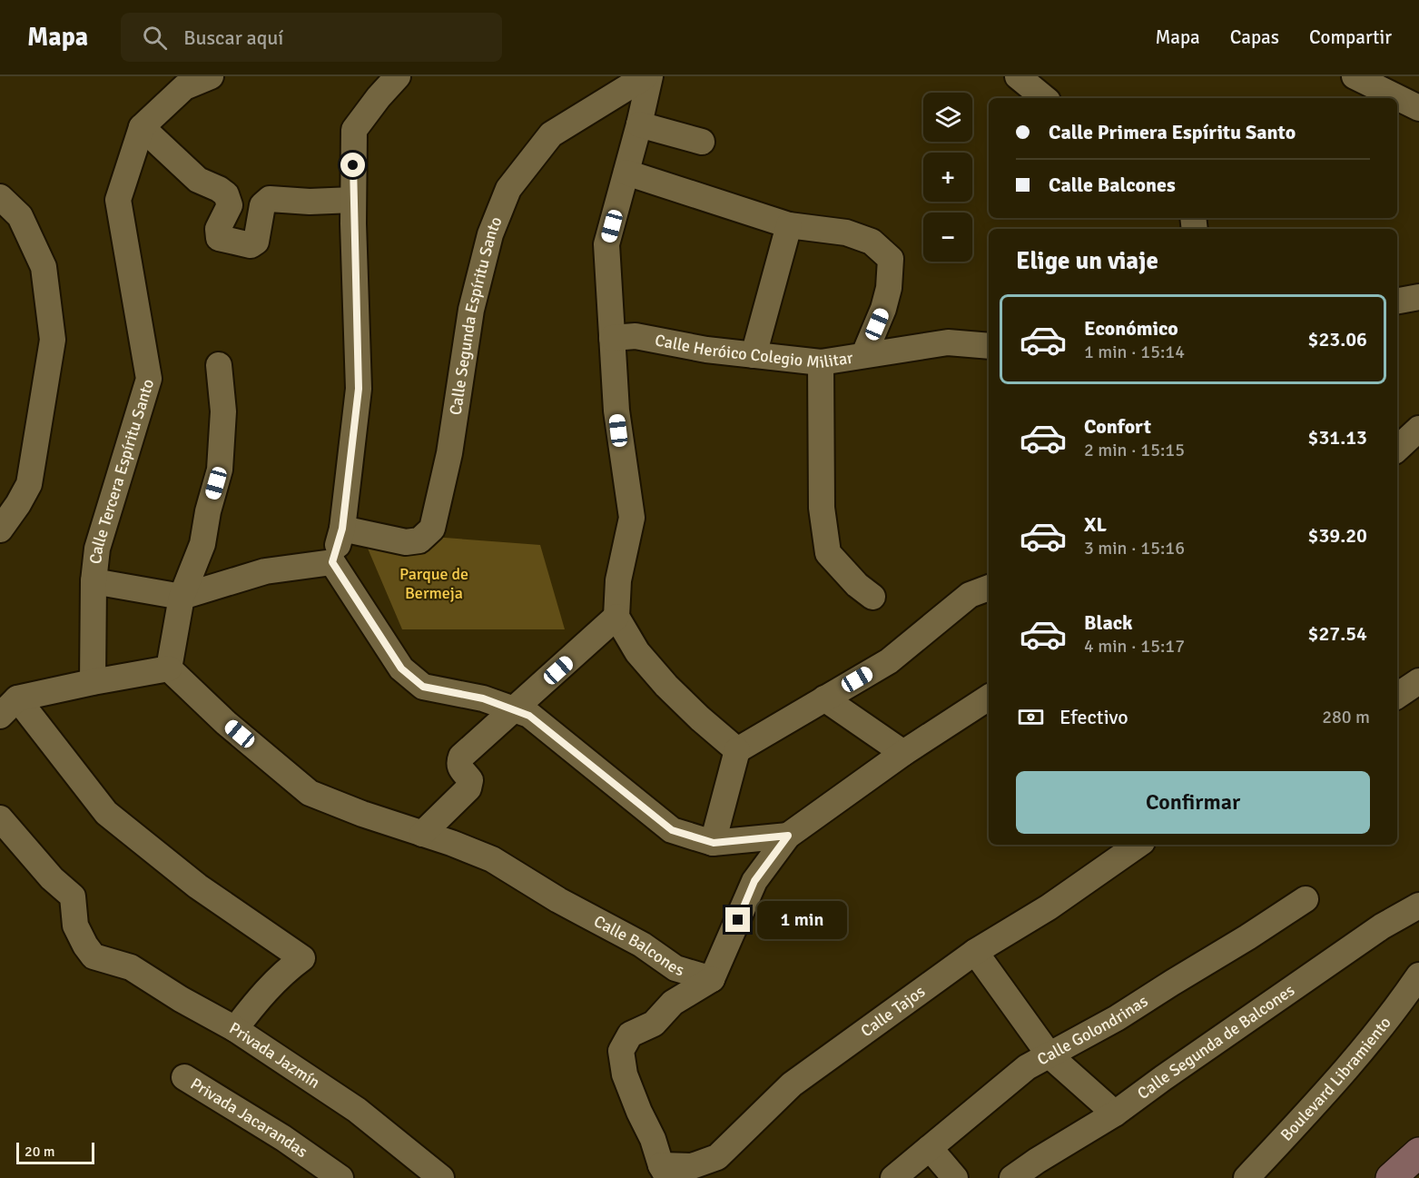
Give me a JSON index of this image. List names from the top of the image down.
{
  "streets": {
    "street": [
      "Calle Segunda Espíritu Santo",
      "Calle Heróico Colegio Militar",
      "Calle Tercera Espíritu Santo",
      "Calle Balcones",
      "Calle Tajos",
      "Calle Golondrinas",
      "Calle Segunda de Balcones",
      "Privada Jazmín",
      "Boulevard Libramiento",
      "Privada Jacarandas"
    ]
  },
  "parks": ["Parque de Bermeja"],
  "scale_bar": "20 m",
  "page": {
    "header": "Mapa",
    "search": "Buscar aquí",
    "nav": ["Mapa", "Capas", "Compartir"],
    "map_buttons": ["+", "−"],
    "banner": ["Calle Primera Espíritu Santo", "Calle Balcones"],
    "heading": "Elige un viaje",
    "list": [
      {
        "name": "Económico",
        "note": "1 min · 15:14",
        "value": "$23.06"
      },
      {
        "name": "Confort",
        "note": "2 min · 15:15",
        "value": "$31.13"
      },
      {
        "name": "XL",
        "note": "3 min · 15:16",
        "value": "$39.20"
      },
      {
        "name": "Black",
        "note": "4 min · 15:17",
        "value": "$27.54"
      }
    ],
    "pay": ["Efectivo", "280 m"],
    "buttons": "Confirmar",
    "bubble": "1 min",
    "scale": "20 m"
  }
}
